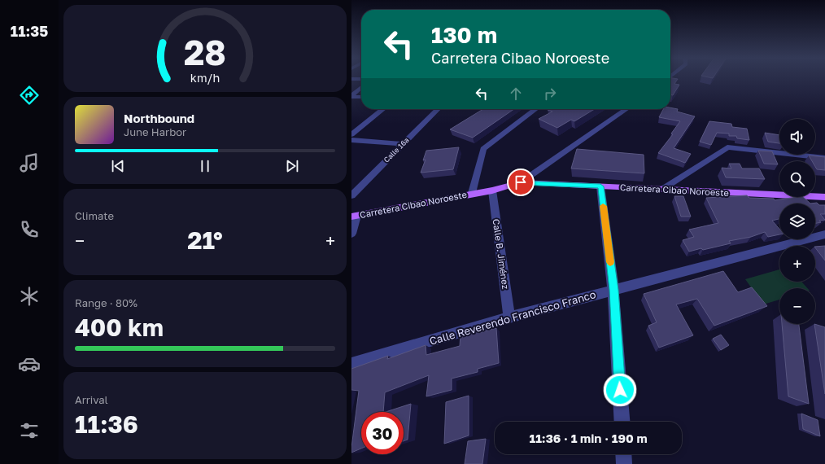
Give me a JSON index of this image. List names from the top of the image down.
{
  "streets": {
    "main road": ["Carretera Cibao Noroeste"],
    "street": ["Calle 16ª", "Calle B. Jiménez", "Calle Reverendo Francisco Franco"]
  },
  "crossings": [
    ["Carretera Cibao Noroeste", "Calle B. Jiménez"],
    ["Calle B. Jiménez", "Calle Reverendo Francisco Franco"]
  ],
  "page": {
    "tabs": "11:35",
    "turn": ["130 m", "Carretera Cibao Noroeste"],
    "song": ["Northbound", "June Harbor"],
    "map_buttons": ["+", "−"],
    "tile": [
      "Climate",
      ["Range · 80%", "400 km"],
      ["Arrival", "11:36"]
    ],
    "heat": ["−", "21°", "+"],
    "limit": "30",
    "trip": "11:36 · 1 min · 190 m",
    "gauge": ["28", "km/h"]
  }
}
